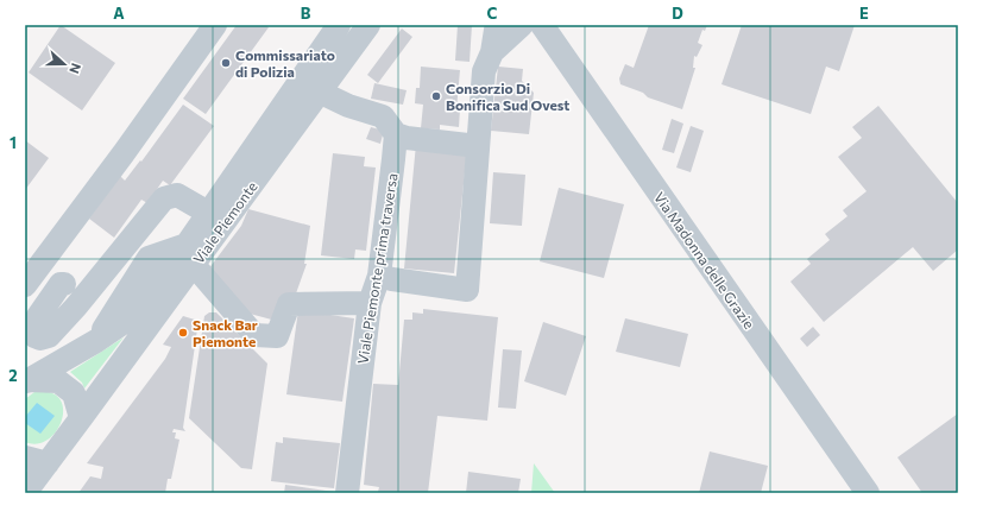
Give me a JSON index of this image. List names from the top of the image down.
{
  "streets": {
    "street": ["Viale Piemonte", "Via Madonna delle Grazie", "Viale Piemonte prima traversa"]
  },
  "places": ["Commissariato di Polizia", "Consorzio Di Bonifica Sud Ovest", "Snack Bar Piemonte"],
  "north": "right",
  "grid": {
    "columns": [
      "A",
      "B",
      "C",
      "D",
      "E"
    ],
    "rows": ["1", "2"]
  }
}
